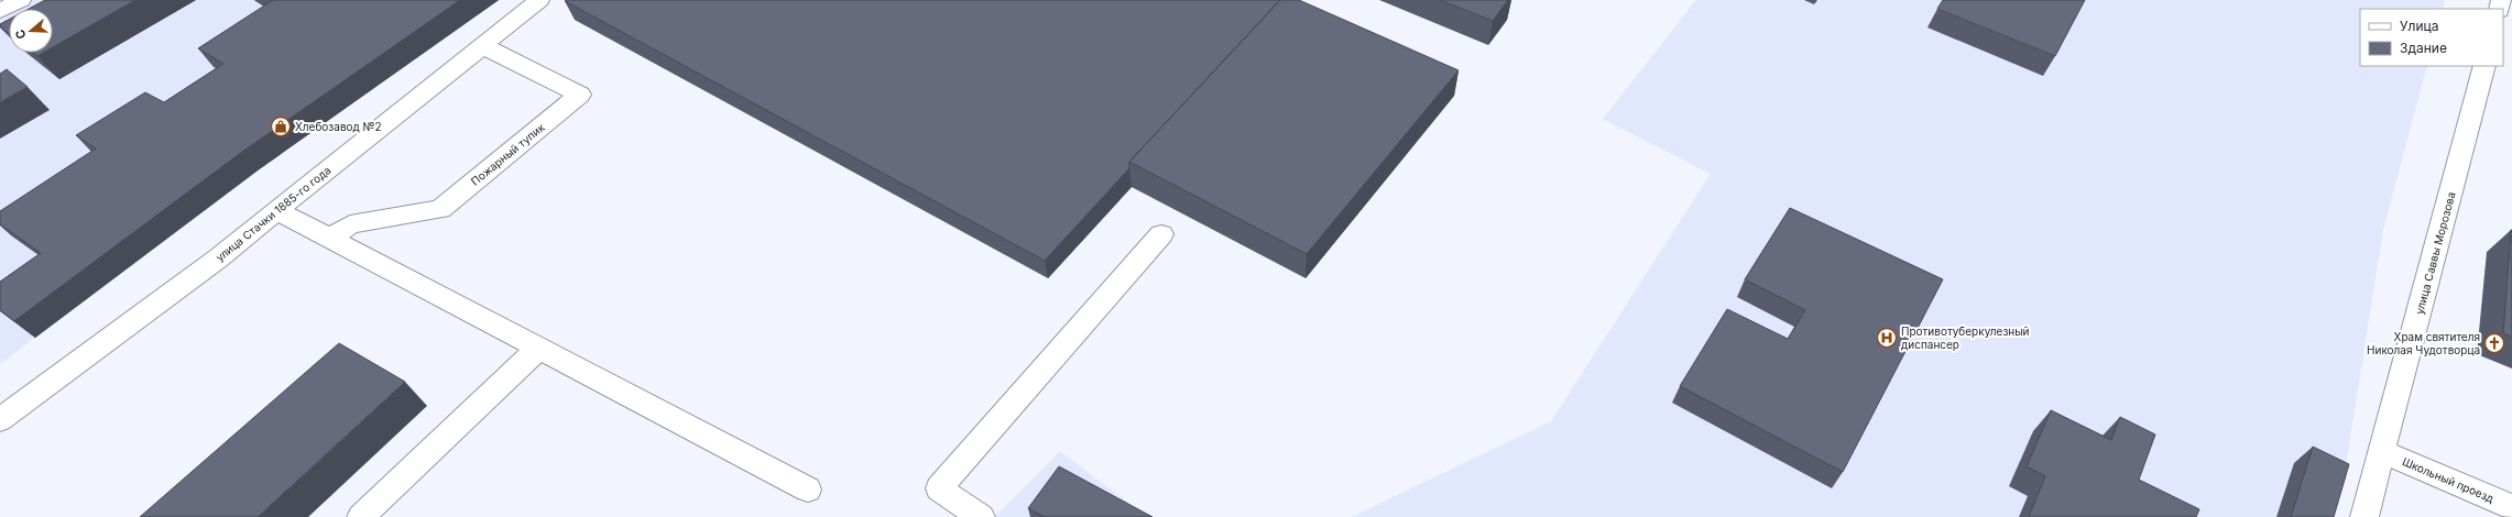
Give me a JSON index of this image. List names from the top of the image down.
{
  "streets": {
    "street": [
      "Пожарный тупик",
      "улица Стачки 1885-го года",
      "улица Саввы Морозова",
      "Школьный проезд"
    ]
  },
  "crossings": [
    ["Пожарный тупик", "улица Стачки 1885-го года"],
    ["улица Саввы Морозова", "Школьный проезд"]
  ],
  "places": {
    "shop": ["Хлебозавод №2"],
    "hospital": ["Противотуберкулезный диспансер"],
    "church": ["Храм святителя Николая Чудотворца"]
  },
  "legend": ["Улица", "Здание"],
  "north": "left"
}
